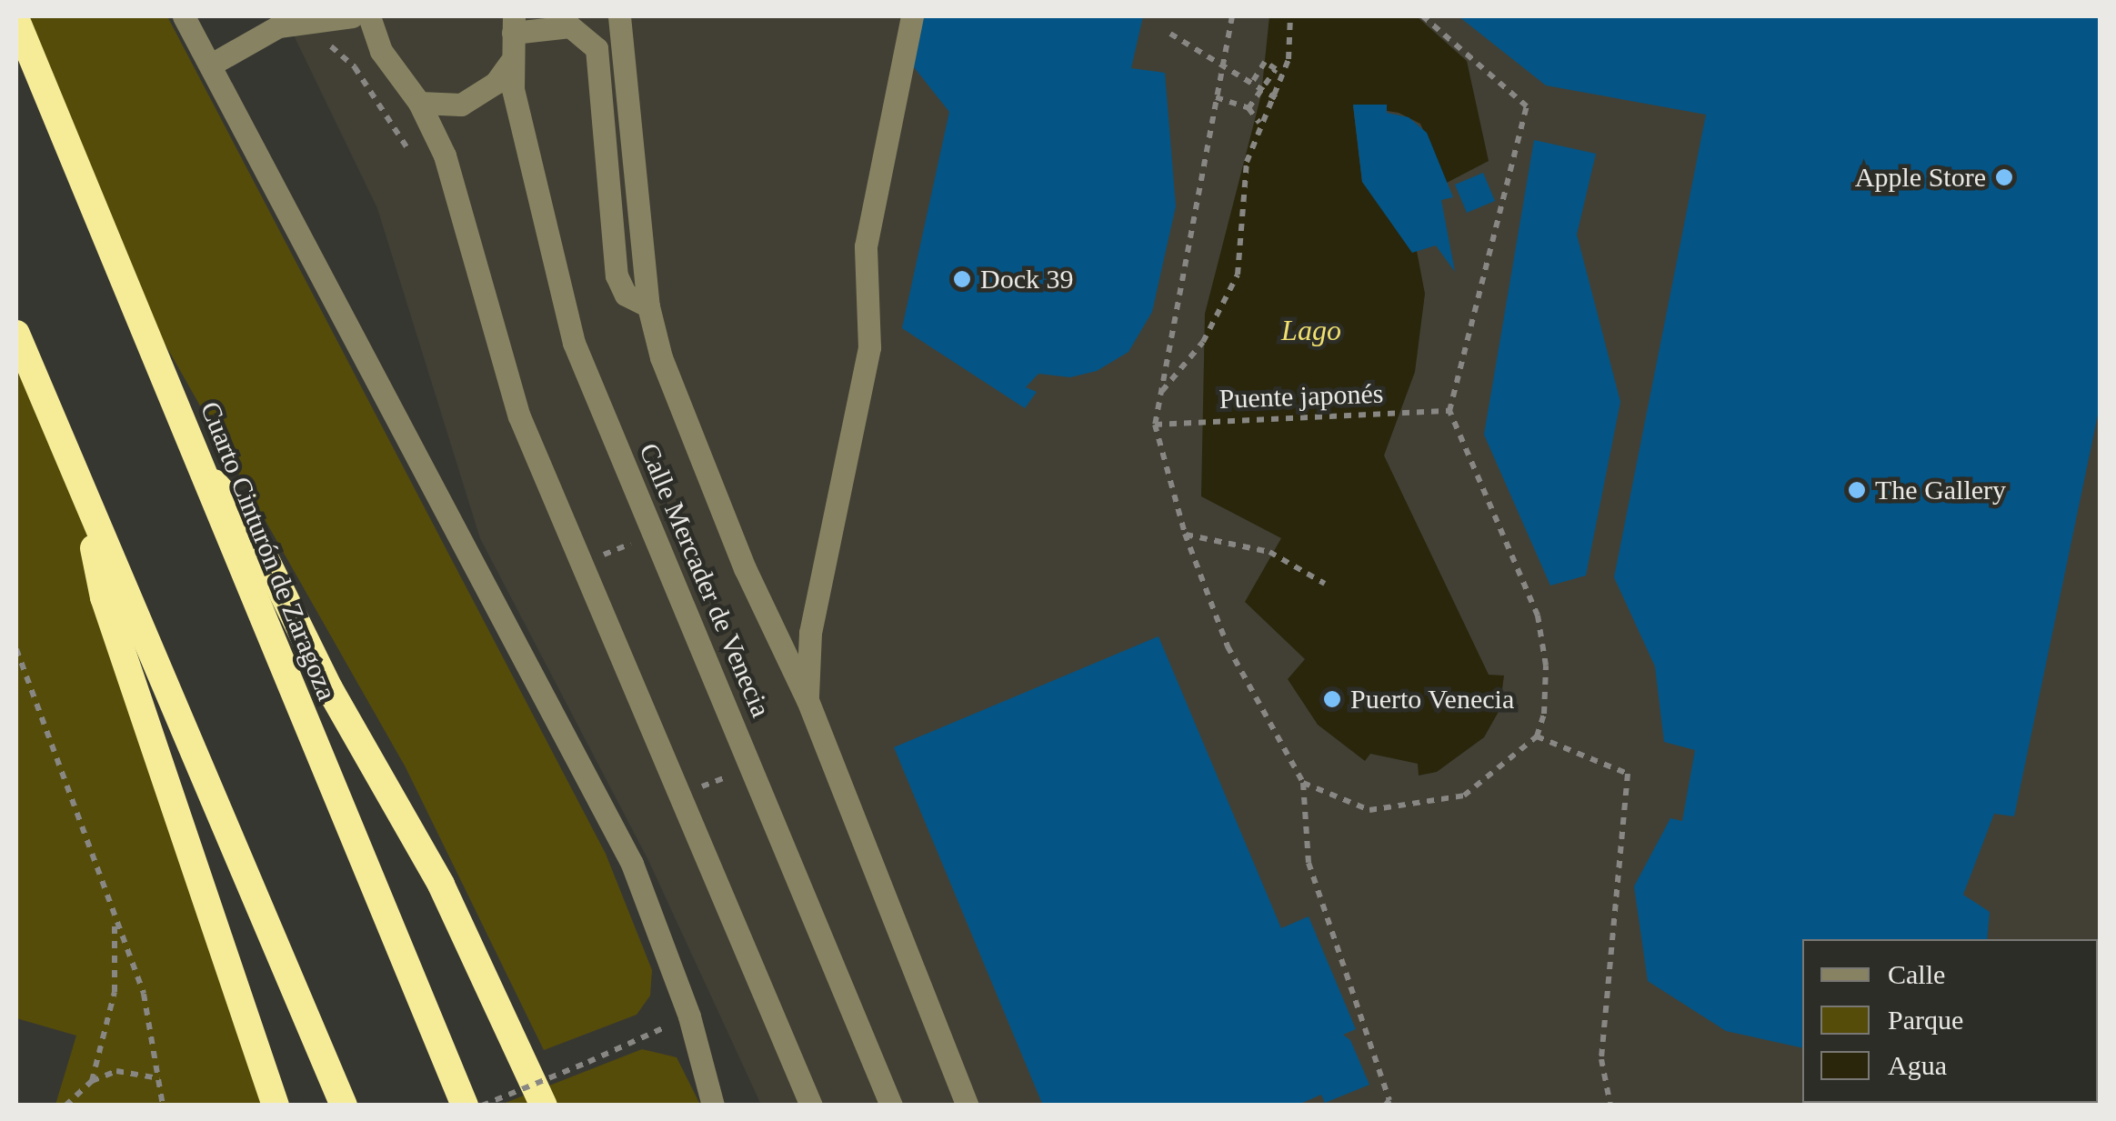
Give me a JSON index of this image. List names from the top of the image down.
{
  "streets": {
    "highway": ["Cuarto Cinturón de Zaragoza"],
    "street": ["Calle Mercader de Venecia"],
    "path": ["Puente japonés"]
  },
  "water": ["Lago"],
  "places": [
    "Apple Store",
    "Dock 39",
    "The Gallery",
    "Puerto Venecia"
  ],
  "legend": ["Calle", "Parque", "Agua"]
}
